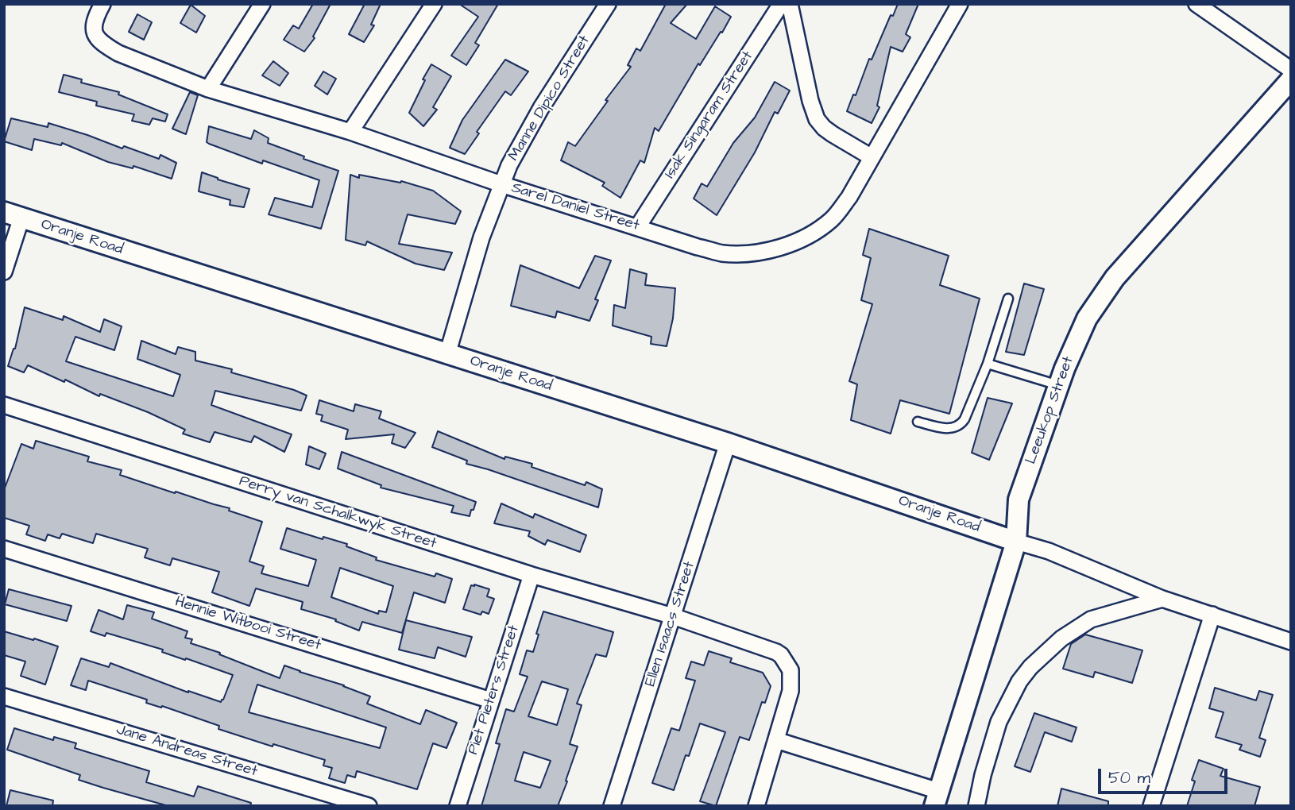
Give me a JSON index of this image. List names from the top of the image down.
{
  "streets": {
    "street": [
      "Manne Dipico Street",
      "Isak Singaram Street",
      "Sarel Daniel Street",
      "Oranje Road",
      "Leeukop Street",
      "Perry van Schalkwyk Street",
      "Hennie Witbooi Street",
      "Ellen Isaacs Street",
      "Piet Pieters Street",
      "Jane Andreas Street"
    ]
  },
  "crossings": [
    ["Manne Dipico Street", "Sarel Daniel Street"],
    ["Manne Dipico Street", "Oranje Road"],
    ["Isak Singaram Street", "Sarel Daniel Street"],
    ["Oranje Road", "Leeukop Street"],
    ["Oranje Road", "Ellen Isaacs Street"],
    ["Perry van Schalkwyk Street", "Ellen Isaacs Street"],
    ["Perry van Schalkwyk Street", "Piet Pieters Street"],
    ["Hennie Witbooi Street", "Piet Pieters Street"]
  ],
  "scale_bar": "50 m"
}
